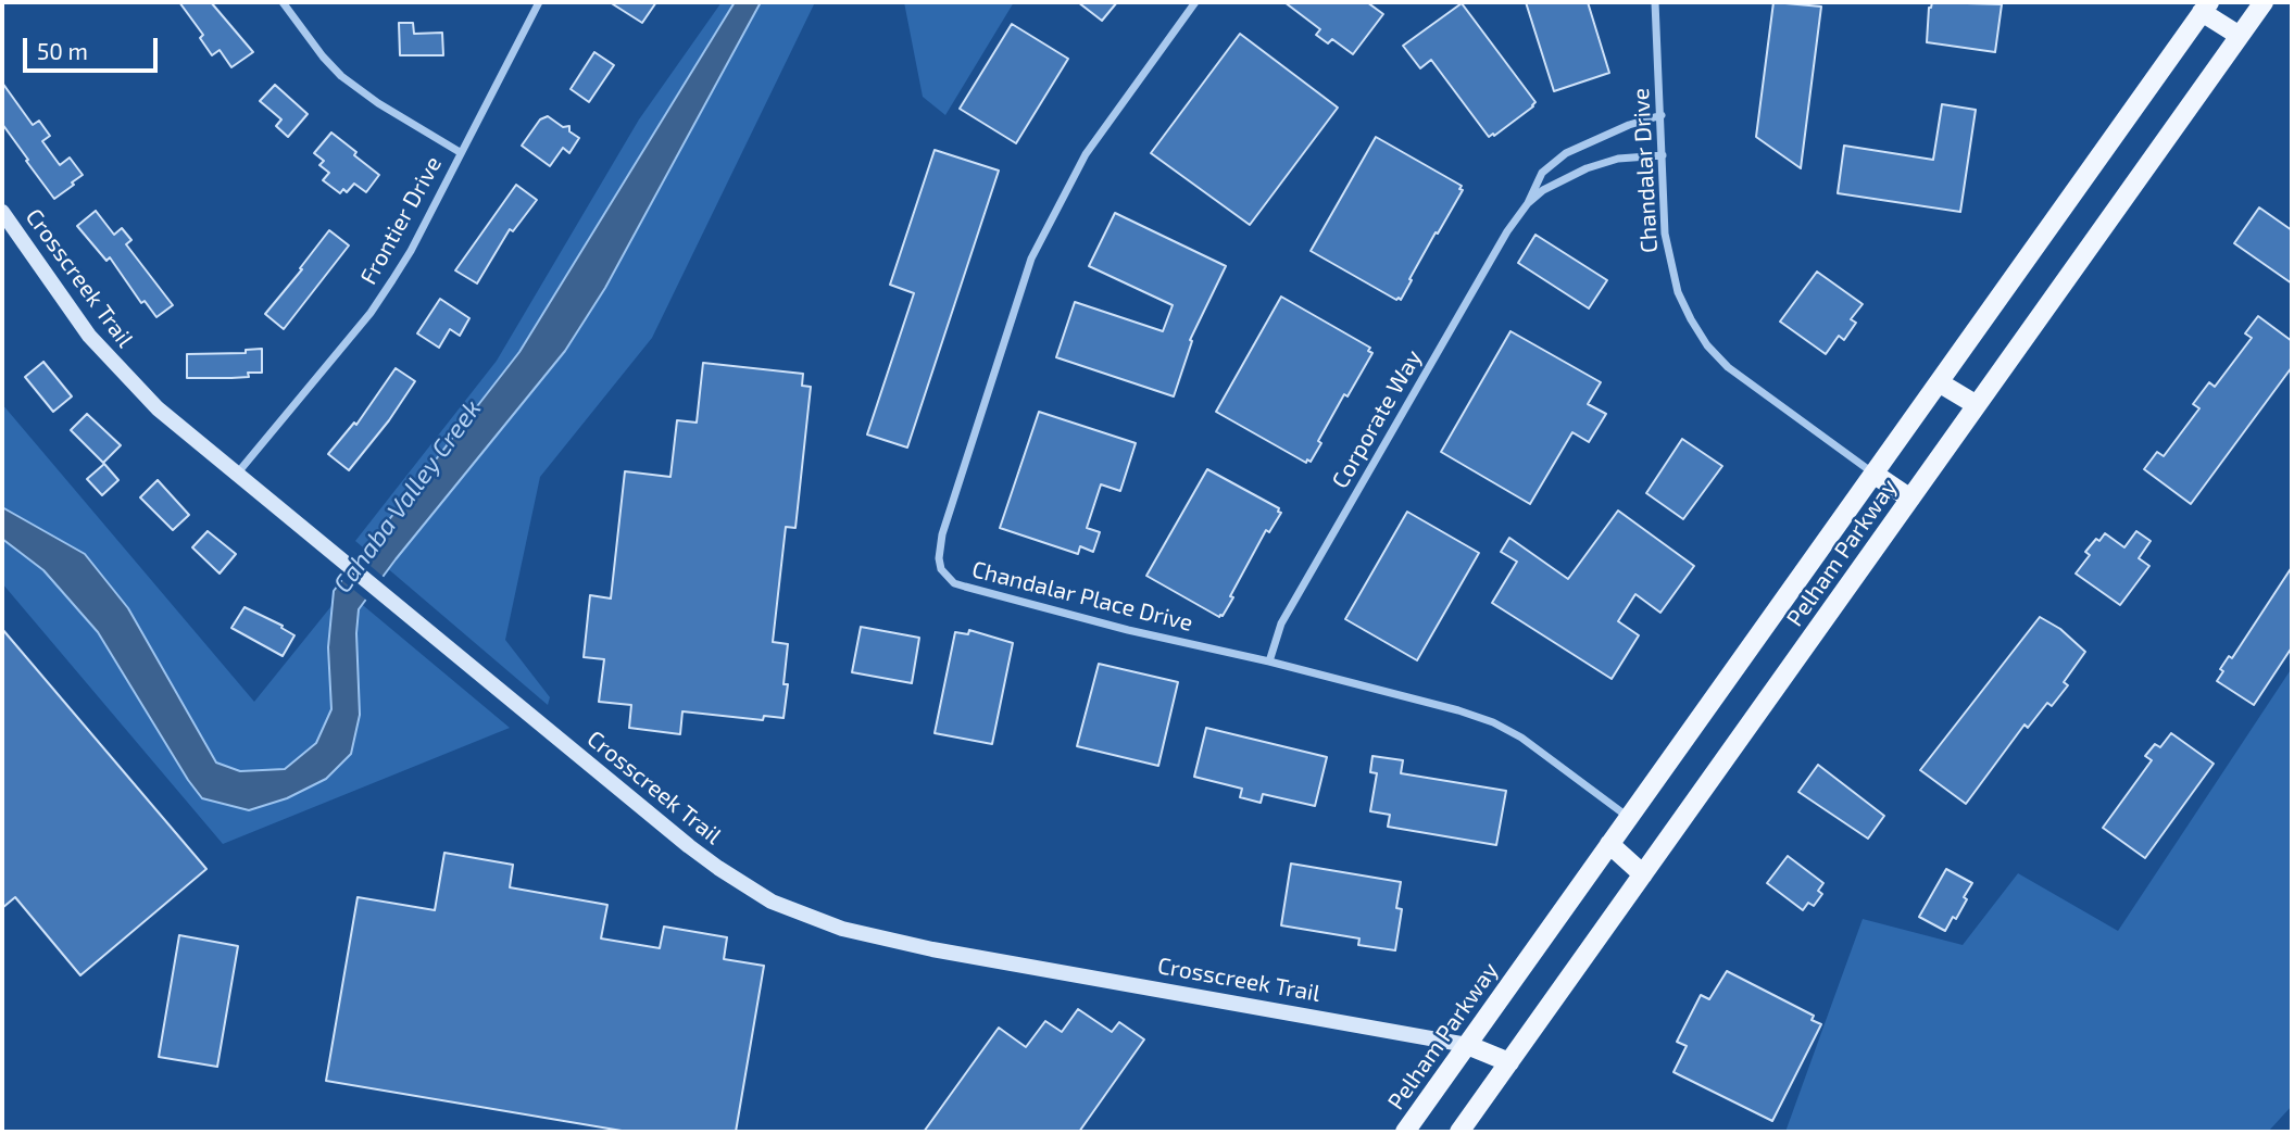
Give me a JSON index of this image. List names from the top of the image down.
{
  "streets": {
    "main road": ["Pelham Parkway"],
    "street": [
      "Chandalar Drive",
      "Frontier Drive",
      "Crosscreek Trail",
      "Corporate Way",
      "Chandalar Place Drive"
    ]
  },
  "crossings": [
    ["Chandalar Drive", "Corporate Way"],
    ["Chandalar Drive", "Pelham Parkway"],
    ["Frontier Drive", "Crosscreek Trail"],
    ["Crosscreek Trail", "Pelham Parkway"],
    ["Corporate Way", "Chandalar Place Drive"],
    ["Pelham Parkway", "Chandalar Place Drive"]
  ],
  "water": ["Cahaba Valley Creek"],
  "scale_bar": "50 m"
}
